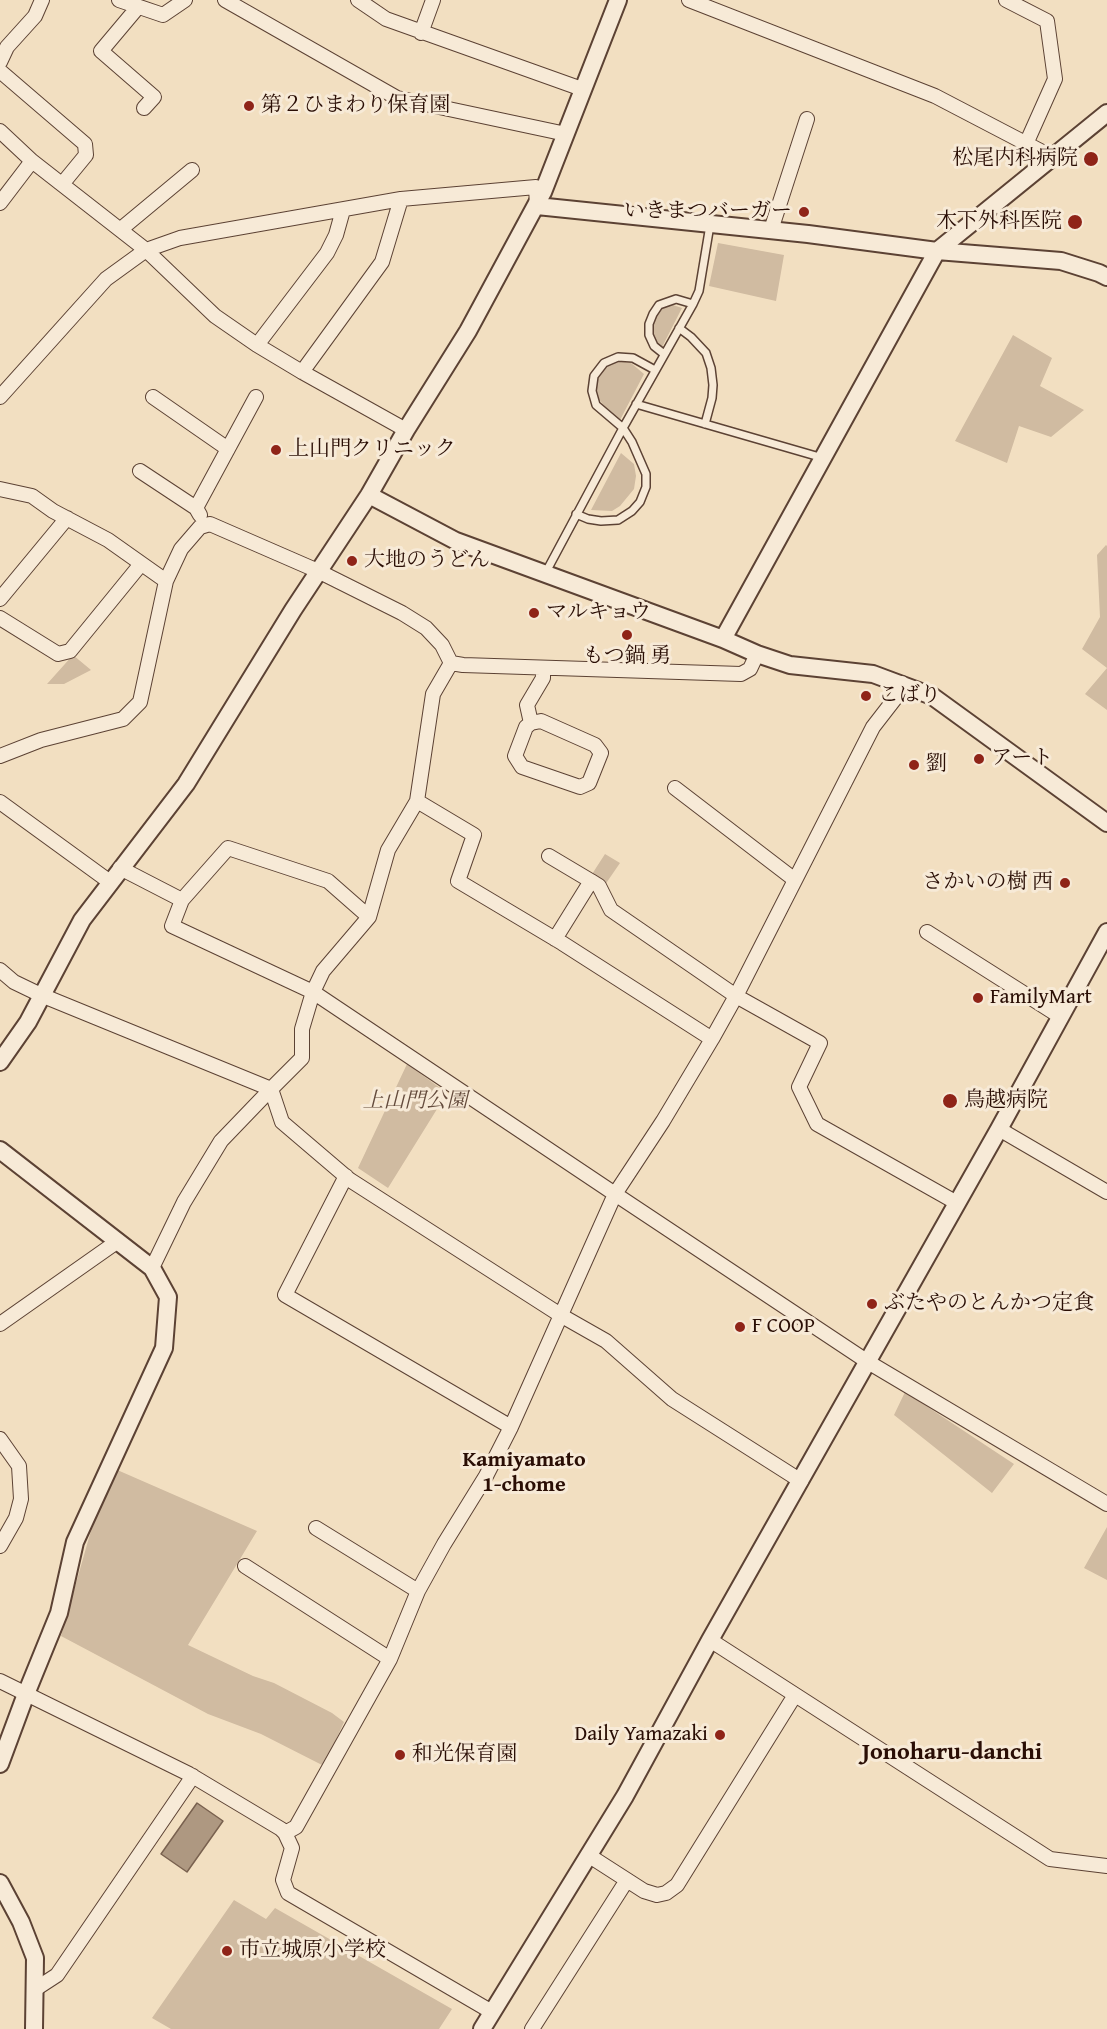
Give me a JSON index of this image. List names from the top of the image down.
{
  "districts": ["Kamiyamato 1-chome", "Jonoharu-danchi"],
  "parks": ["上山門公園"],
  "places": [
    "第２ひまわり保育園",
    "松尾内科病院",
    "いきまつバーガー",
    "木下外科医院",
    "上山門クリニック",
    "大地のうどん",
    "マルキョウ",
    "もつ鍋 勇",
    "こばり",
    "アート",
    "劉",
    "さかいの樹 西",
    "FamilyMart",
    "鳥越病院",
    "ぶたやのとんかつ定食",
    "F COOP",
    "Daily Yamazaki",
    "和光保育園",
    "市立城原小学校"
  ]
}
